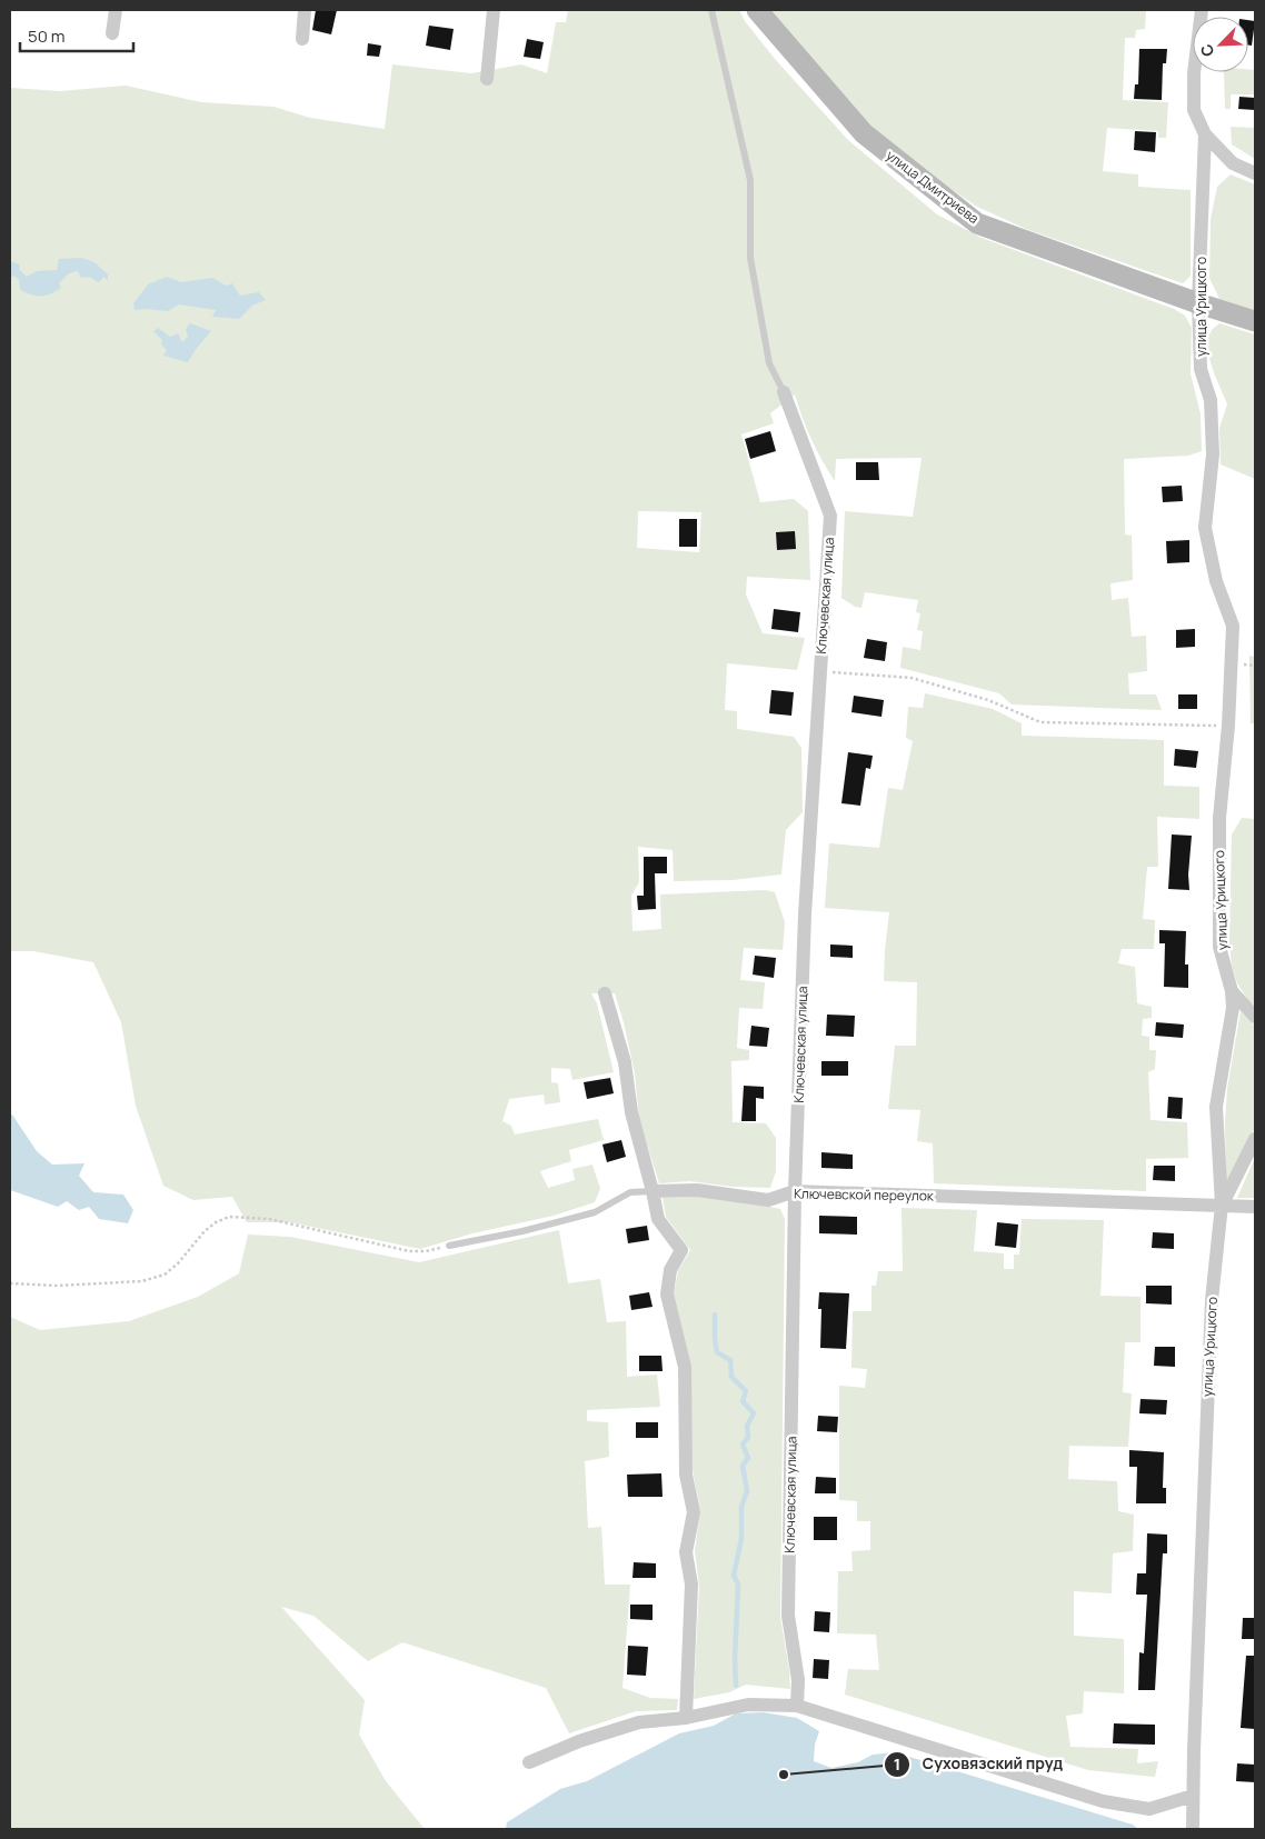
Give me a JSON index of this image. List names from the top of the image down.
{
  "streets": {
    "street": [
      "улица Дмитриева",
      "улица Урицкого",
      "Ключевская улица",
      "Ключевской переулок"
    ]
  },
  "crossings": [
    ["улица Дмитриева", "улица Урицкого"],
    ["улица Урицкого", "Ключевской переулок"],
    ["Ключевская улица", "Ключевской переулок"]
  ],
  "places": ["Суховязский пруд"],
  "scale_bar": "50 m",
  "north": "bottom left"
}
